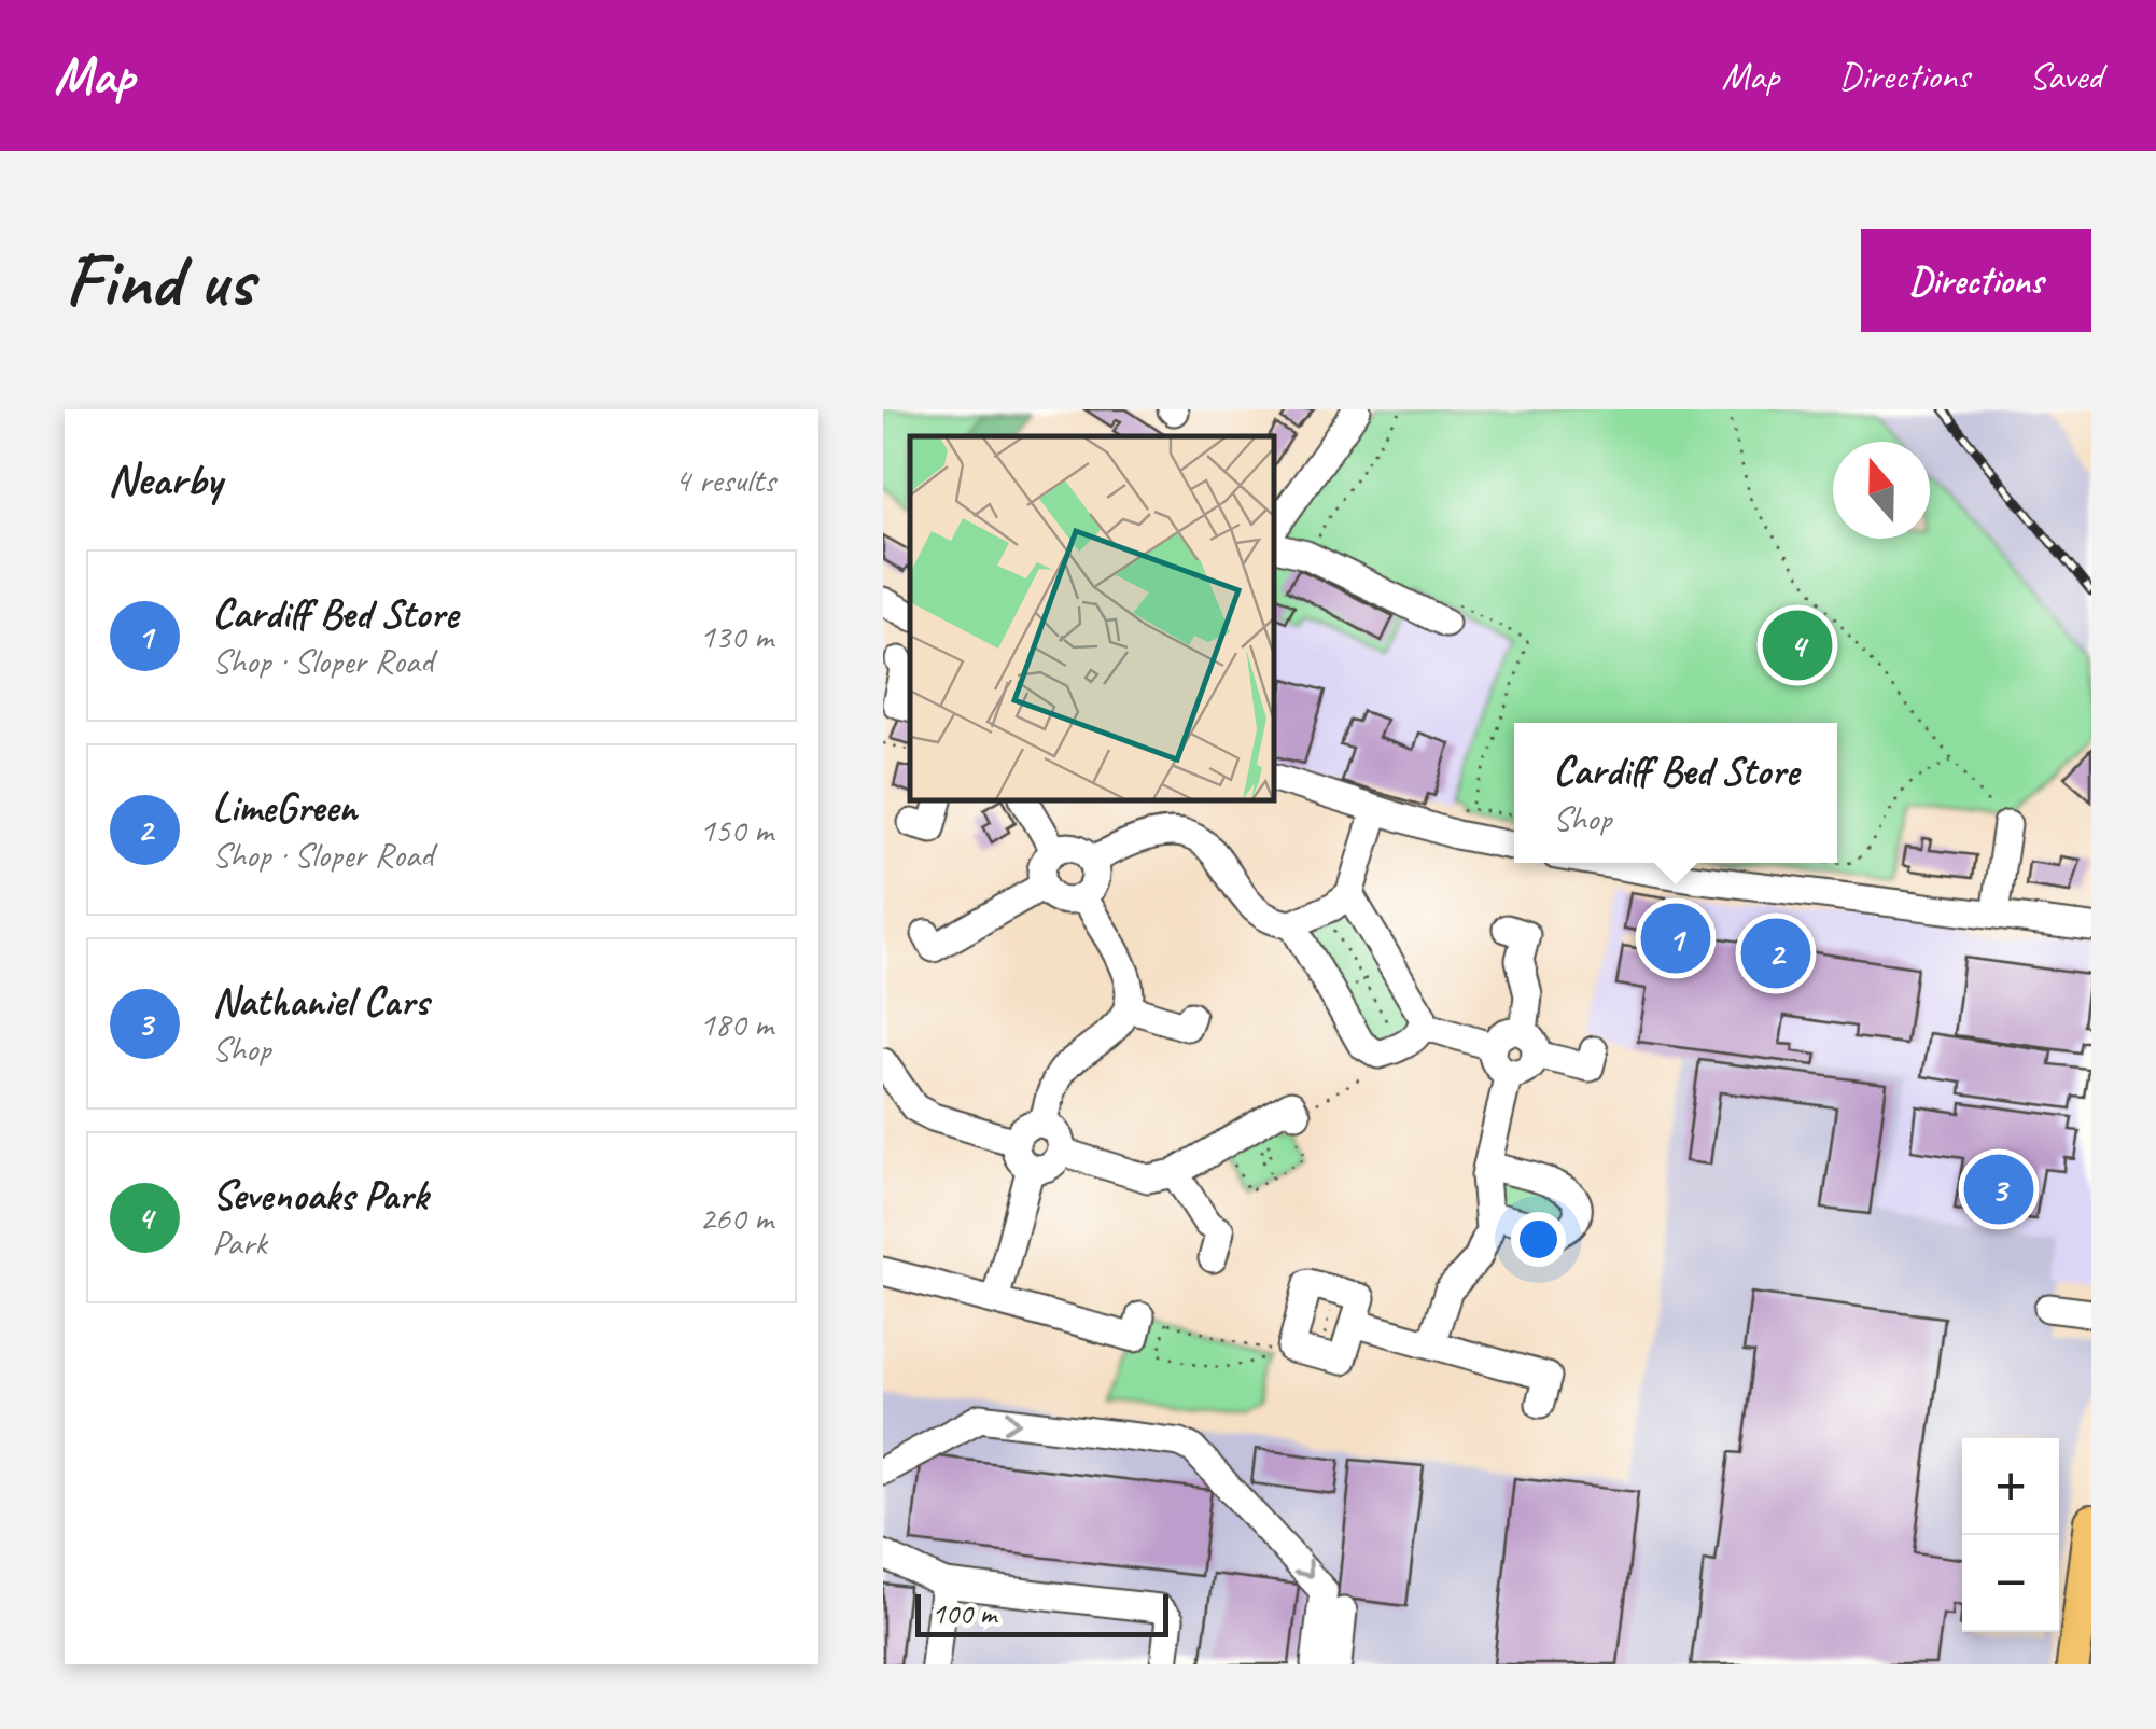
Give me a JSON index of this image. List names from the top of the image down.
{
  "scale_bar": "100 m",
  "north": "top",
  "page": {
    "header": "Map",
    "nav": ["Map", "Directions", "Saved"],
    "buttons": "Directions",
    "title": "Find us",
    "heading": ["Nearby", "4 results"],
    "list": [
      {
        "mark": "1",
        "name": "Cardiff Bed Store",
        "note": "Shop · Sloper Road",
        "value": "130 m"
      },
      {
        "mark": "2",
        "name": "LimeGreen",
        "note": "Shop · Sloper Road",
        "value": "150 m"
      },
      {
        "mark": "3",
        "name": "Nathaniel Cars",
        "note": "Shop",
        "value": "180 m"
      },
      {
        "mark": "4",
        "name": "Sevenoaks Park",
        "note": "Park",
        "value": "260 m"
      }
    ],
    "pins": [
      "4",
      "1",
      "2",
      "3"
    ],
    "popup": ["Cardiff Bed Store", "Shop"],
    "map_buttons": ["+", "−"],
    "scale": "100 m"
  }
}
